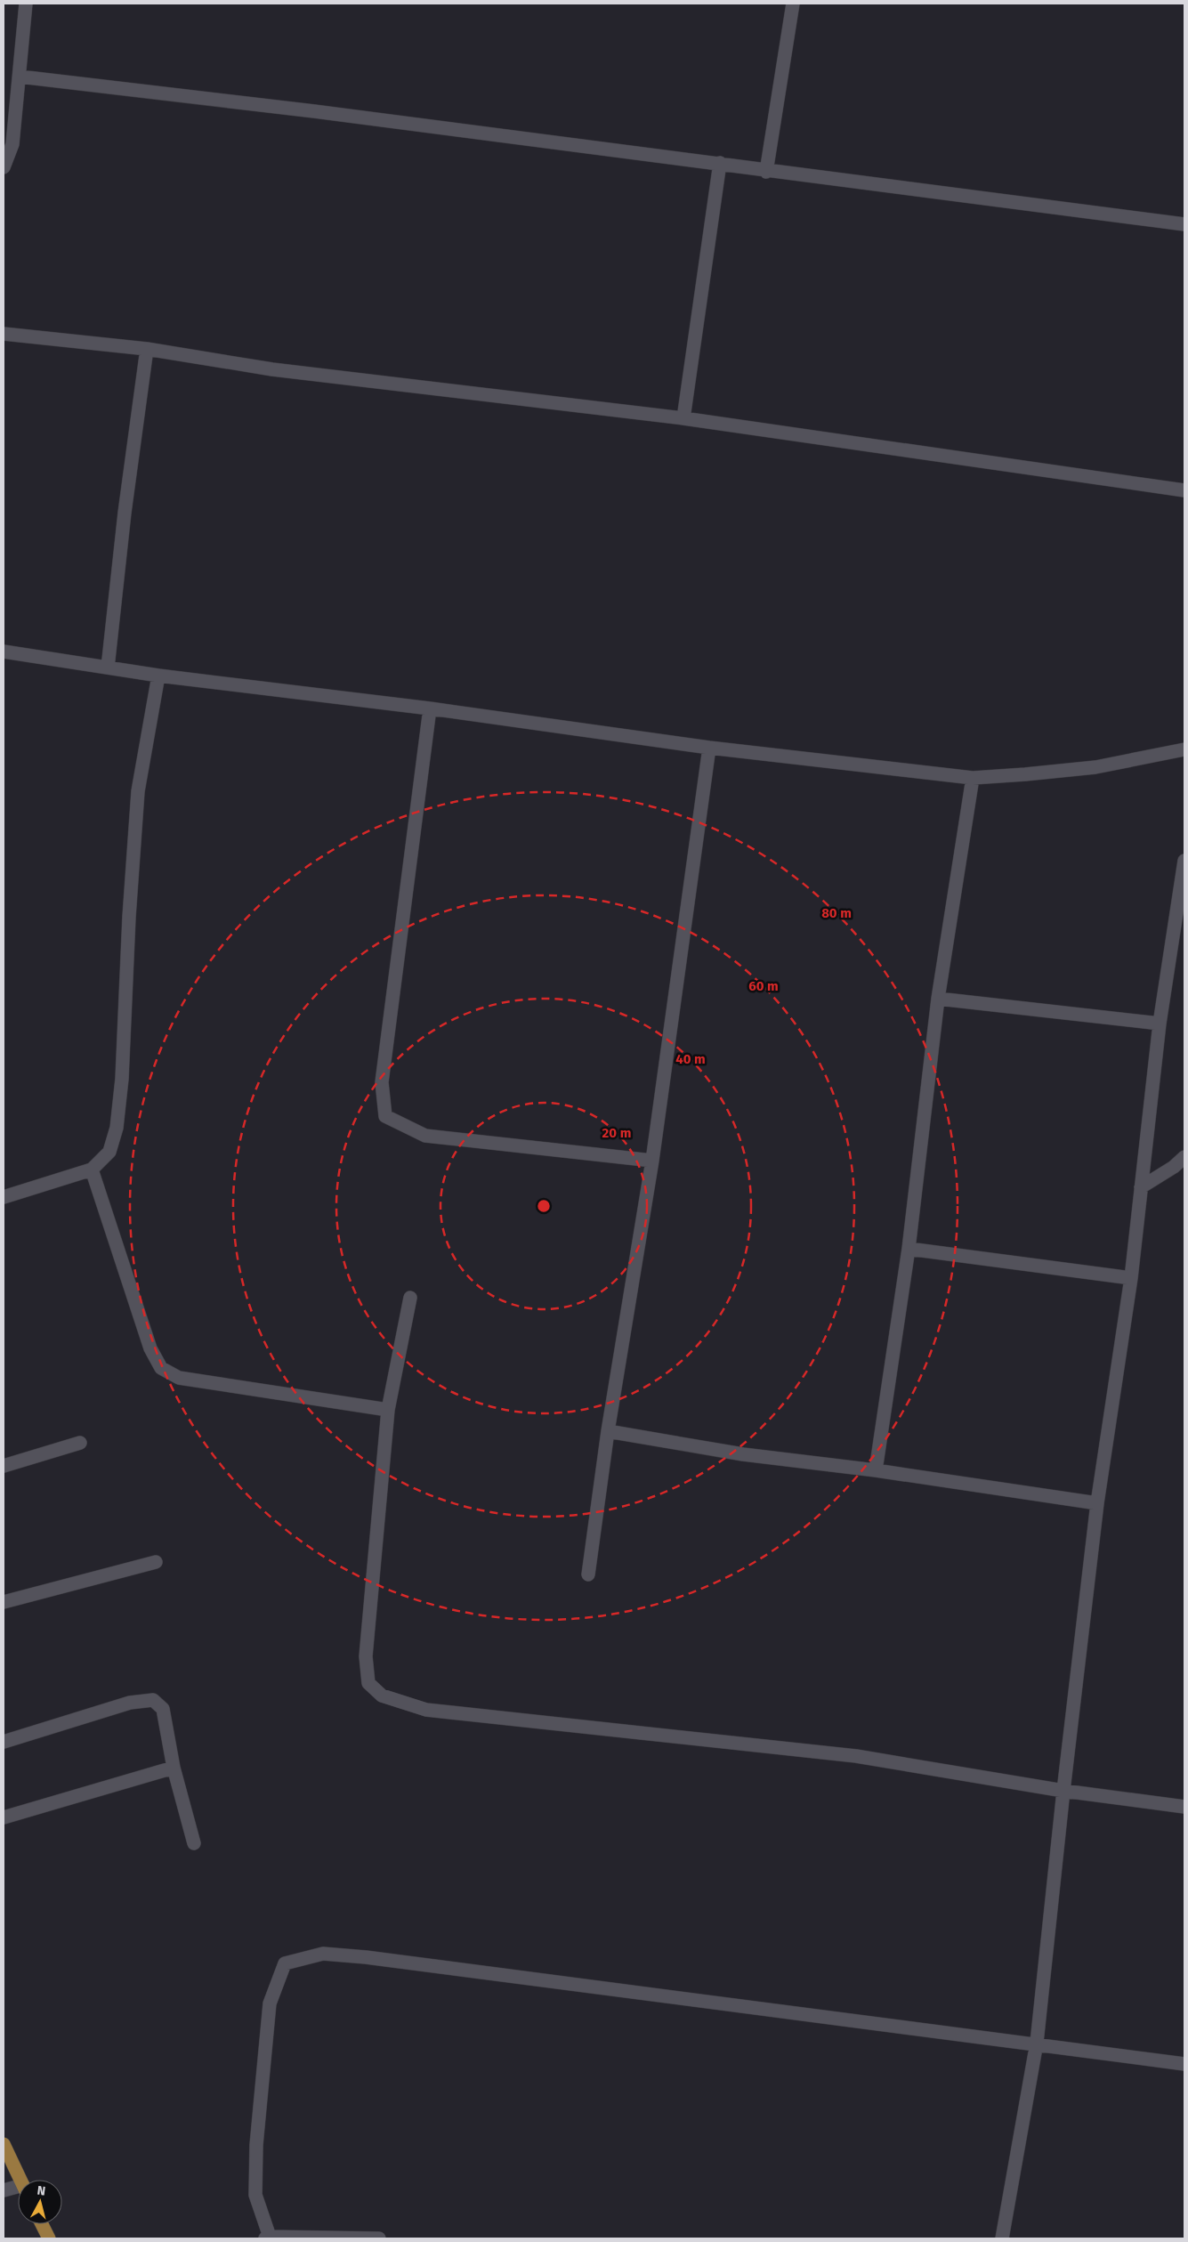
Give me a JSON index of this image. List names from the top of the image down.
{
  "north": "top",
  "rings": [
    "80 m",
    "60 m",
    "40 m",
    "20 m"
  ]
}
